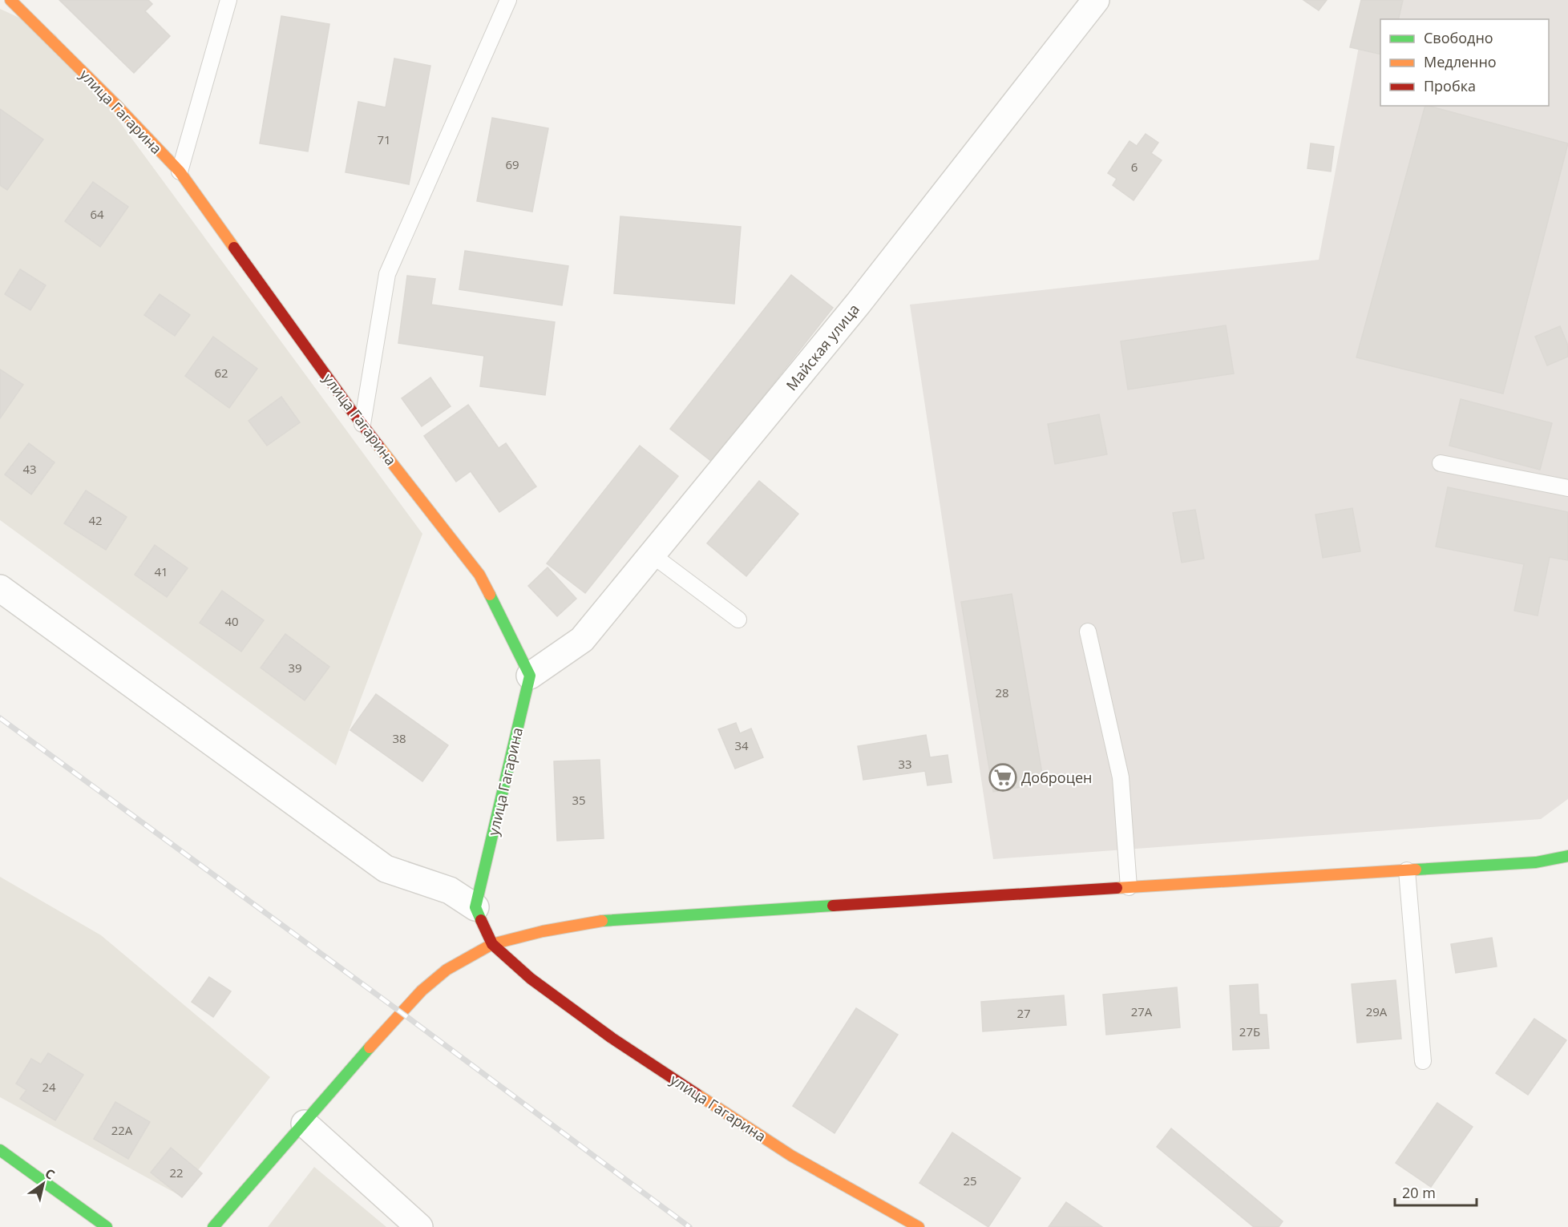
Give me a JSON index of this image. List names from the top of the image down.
{
  "streets": {
    "street": ["улица Гагарина", "Майская улица"]
  },
  "crossings": [
    ["улица Гагарина", "Майская улица"]
  ],
  "places": {
    "supermarket": ["Доброцен"]
  },
  "house_numbers": [
    "71",
    "69",
    "6",
    "64",
    "62",
    "43",
    "42",
    "41",
    "40",
    "39",
    "28",
    "38",
    "34",
    "33",
    "35",
    "27А",
    "29А",
    "27",
    "27Б",
    "24",
    "22А",
    "22",
    "25"
  ],
  "legend": ["Свободно", "Медленно", "Пробка"],
  "scale_bar": "20 m",
  "north": "top right"
}
